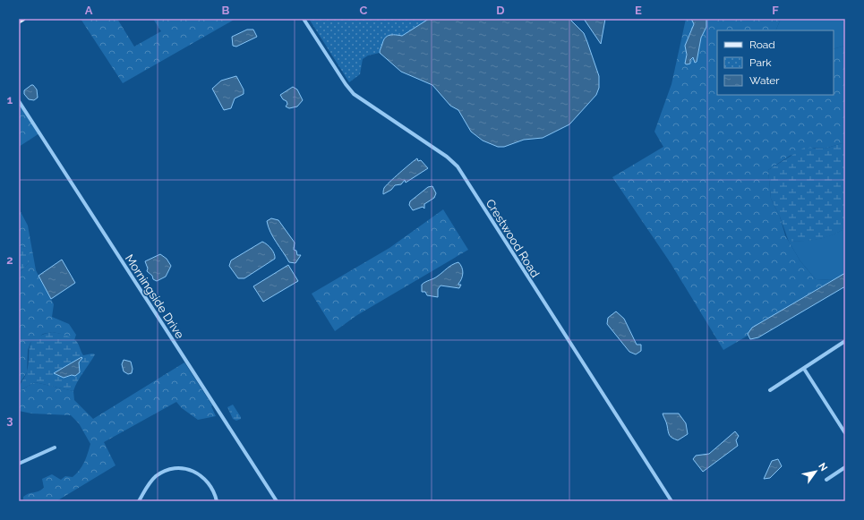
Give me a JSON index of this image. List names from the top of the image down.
{
  "streets": {
    "street": ["Crestwood Road", "Morningside Drive"]
  },
  "legend": ["Road", "Park", "Water"],
  "north": "top right",
  "grid": {
    "columns": [
      "A",
      "B",
      "C",
      "D",
      "E",
      "F"
    ],
    "rows": ["1", "2", "3"]
  }
}
